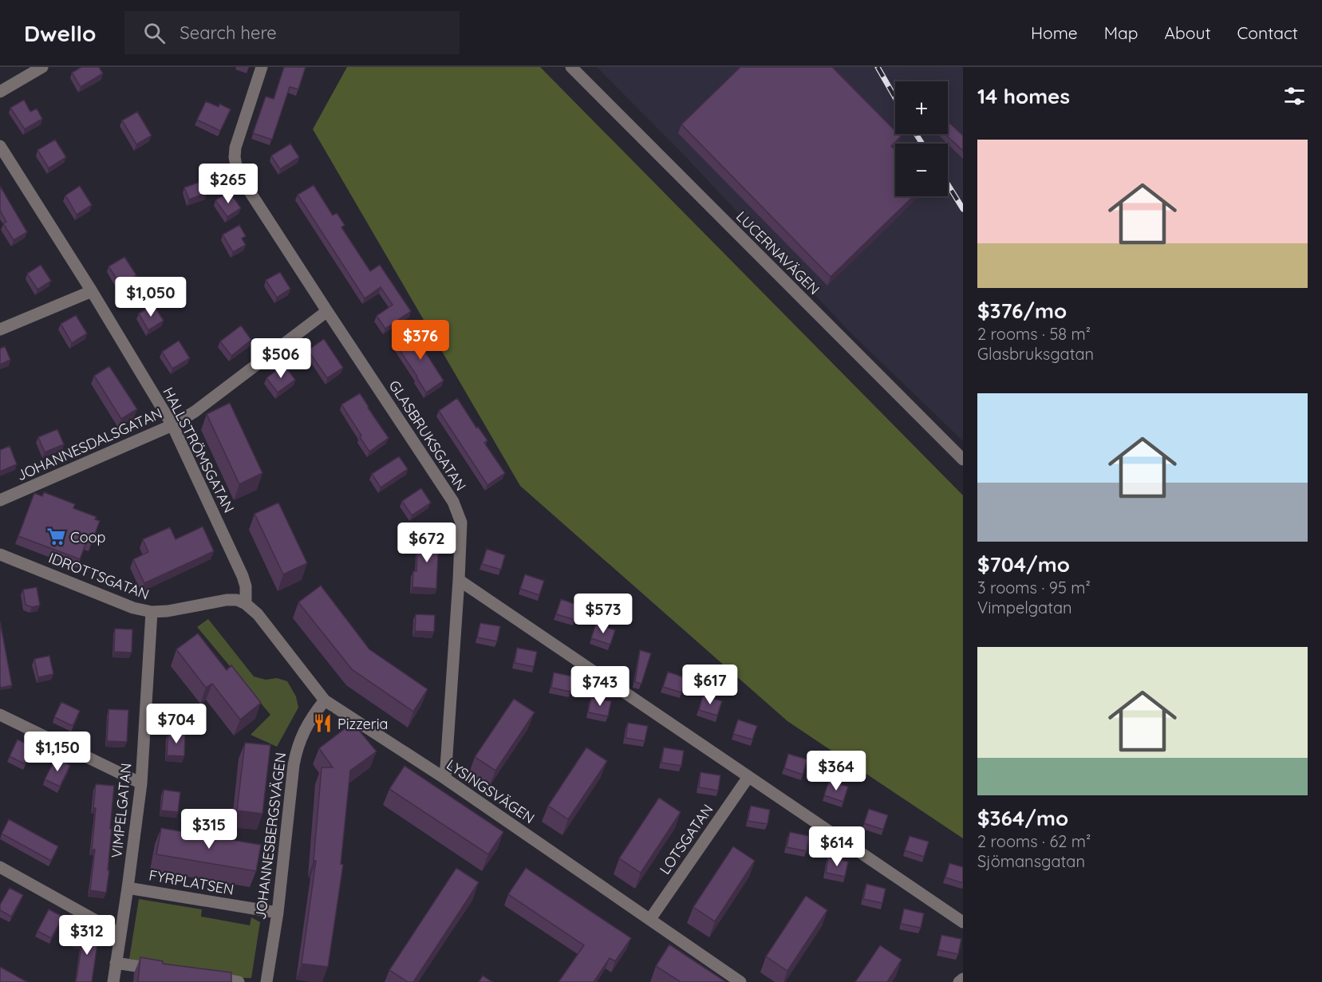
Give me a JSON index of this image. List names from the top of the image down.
{
  "streets": {
    "street": [
      "LUCERNAVÄGEN",
      "GLASBRUKSGATAN",
      "JOHANNESDALSGATAN",
      "HALLSTRÖMSGATAN",
      "IDROTTSGATAN",
      "LYSINGSVÄGEN",
      "VIMPELGATAN",
      "JOHANNESBERGSVÄGEN",
      "LOTSGATAN",
      "FYRPLATSEN"
    ]
  },
  "crossings": [
    ["GLASBRUKSGATAN", "JOHANNESDALSGATAN"],
    ["GLASBRUKSGATAN", "LYSINGSVÄGEN"],
    ["JOHANNESDALSGATAN", "HALLSTRÖMSGATAN"],
    ["HALLSTRÖMSGATAN", "IDROTTSGATAN"],
    ["HALLSTRÖMSGATAN", "LYSINGSVÄGEN"],
    ["IDROTTSGATAN", "LYSINGSVÄGEN"],
    ["IDROTTSGATAN", "VIMPELGATAN"],
    ["LYSINGSVÄGEN", "JOHANNESBERGSVÄGEN"],
    ["LYSINGSVÄGEN", "LOTSGATAN"],
    ["VIMPELGATAN", "FYRPLATSEN"],
    ["JOHANNESBERGSVÄGEN", "FYRPLATSEN"]
  ],
  "places": {
    "supermarket": ["Coop"],
    "restaurant": ["Pizzeria"]
  },
  "page": {
    "header": "Dwello",
    "search": "Search here",
    "nav": [
      "Home",
      "Map",
      "About",
      "Contact"
    ],
    "heading": "14 homes",
    "map_buttons": ["+", "−"],
    "list": [
      {
        "name": "$376/mo",
        "note": "2 rooms · 58 m² · Glasbruksgatan"
      },
      {
        "name": "$704/mo",
        "note": "3 rooms · 95 m² · Vimpelgatan"
      },
      {
        "name": "$364/mo",
        "note": "2 rooms · 62 m² · Sjömansgatan"
      }
    ],
    "price": [
      "$265",
      "$1,050",
      "$376",
      "$506",
      "$672",
      "$573",
      "$617",
      "$743",
      "$704",
      "$1,150",
      "$364",
      "$315",
      "$614",
      "$312"
    ]
  }
}
